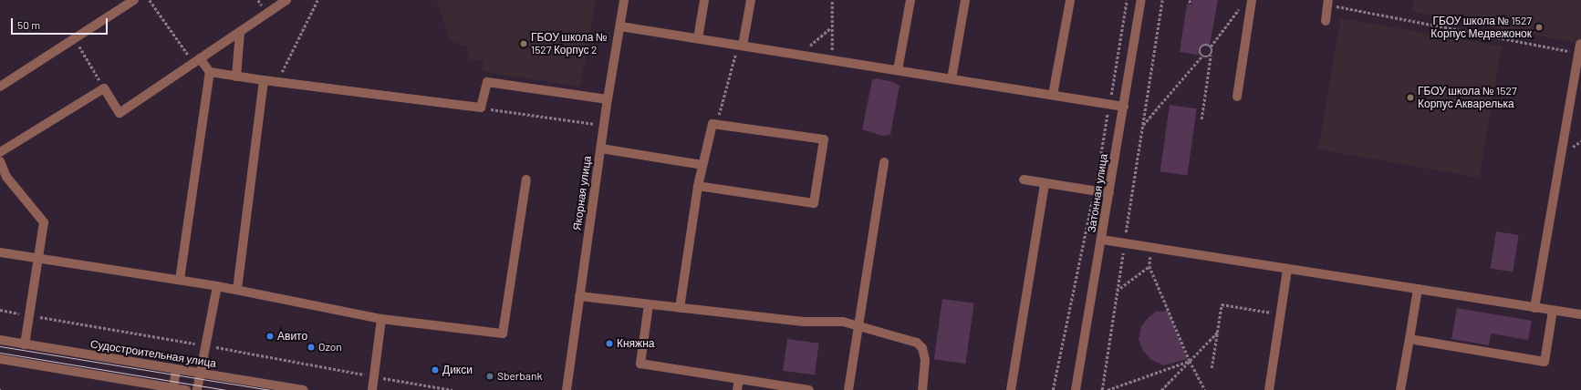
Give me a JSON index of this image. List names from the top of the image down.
{
  "streets": {
    "street": ["Якорная улица", "Затонная улица", "Судостроительная улица"]
  },
  "places": [
    "ГБОУ школа № 1527 Корпус Медвежонок",
    "ГБОУ школа № 1527 Корпус 2",
    "ГБОУ школа № 1527 Корпус Акварелька",
    "Авито",
    "Княжна",
    "Ozon",
    "Дикси",
    "Sberbank"
  ],
  "scale_bar": "50 m"
}
